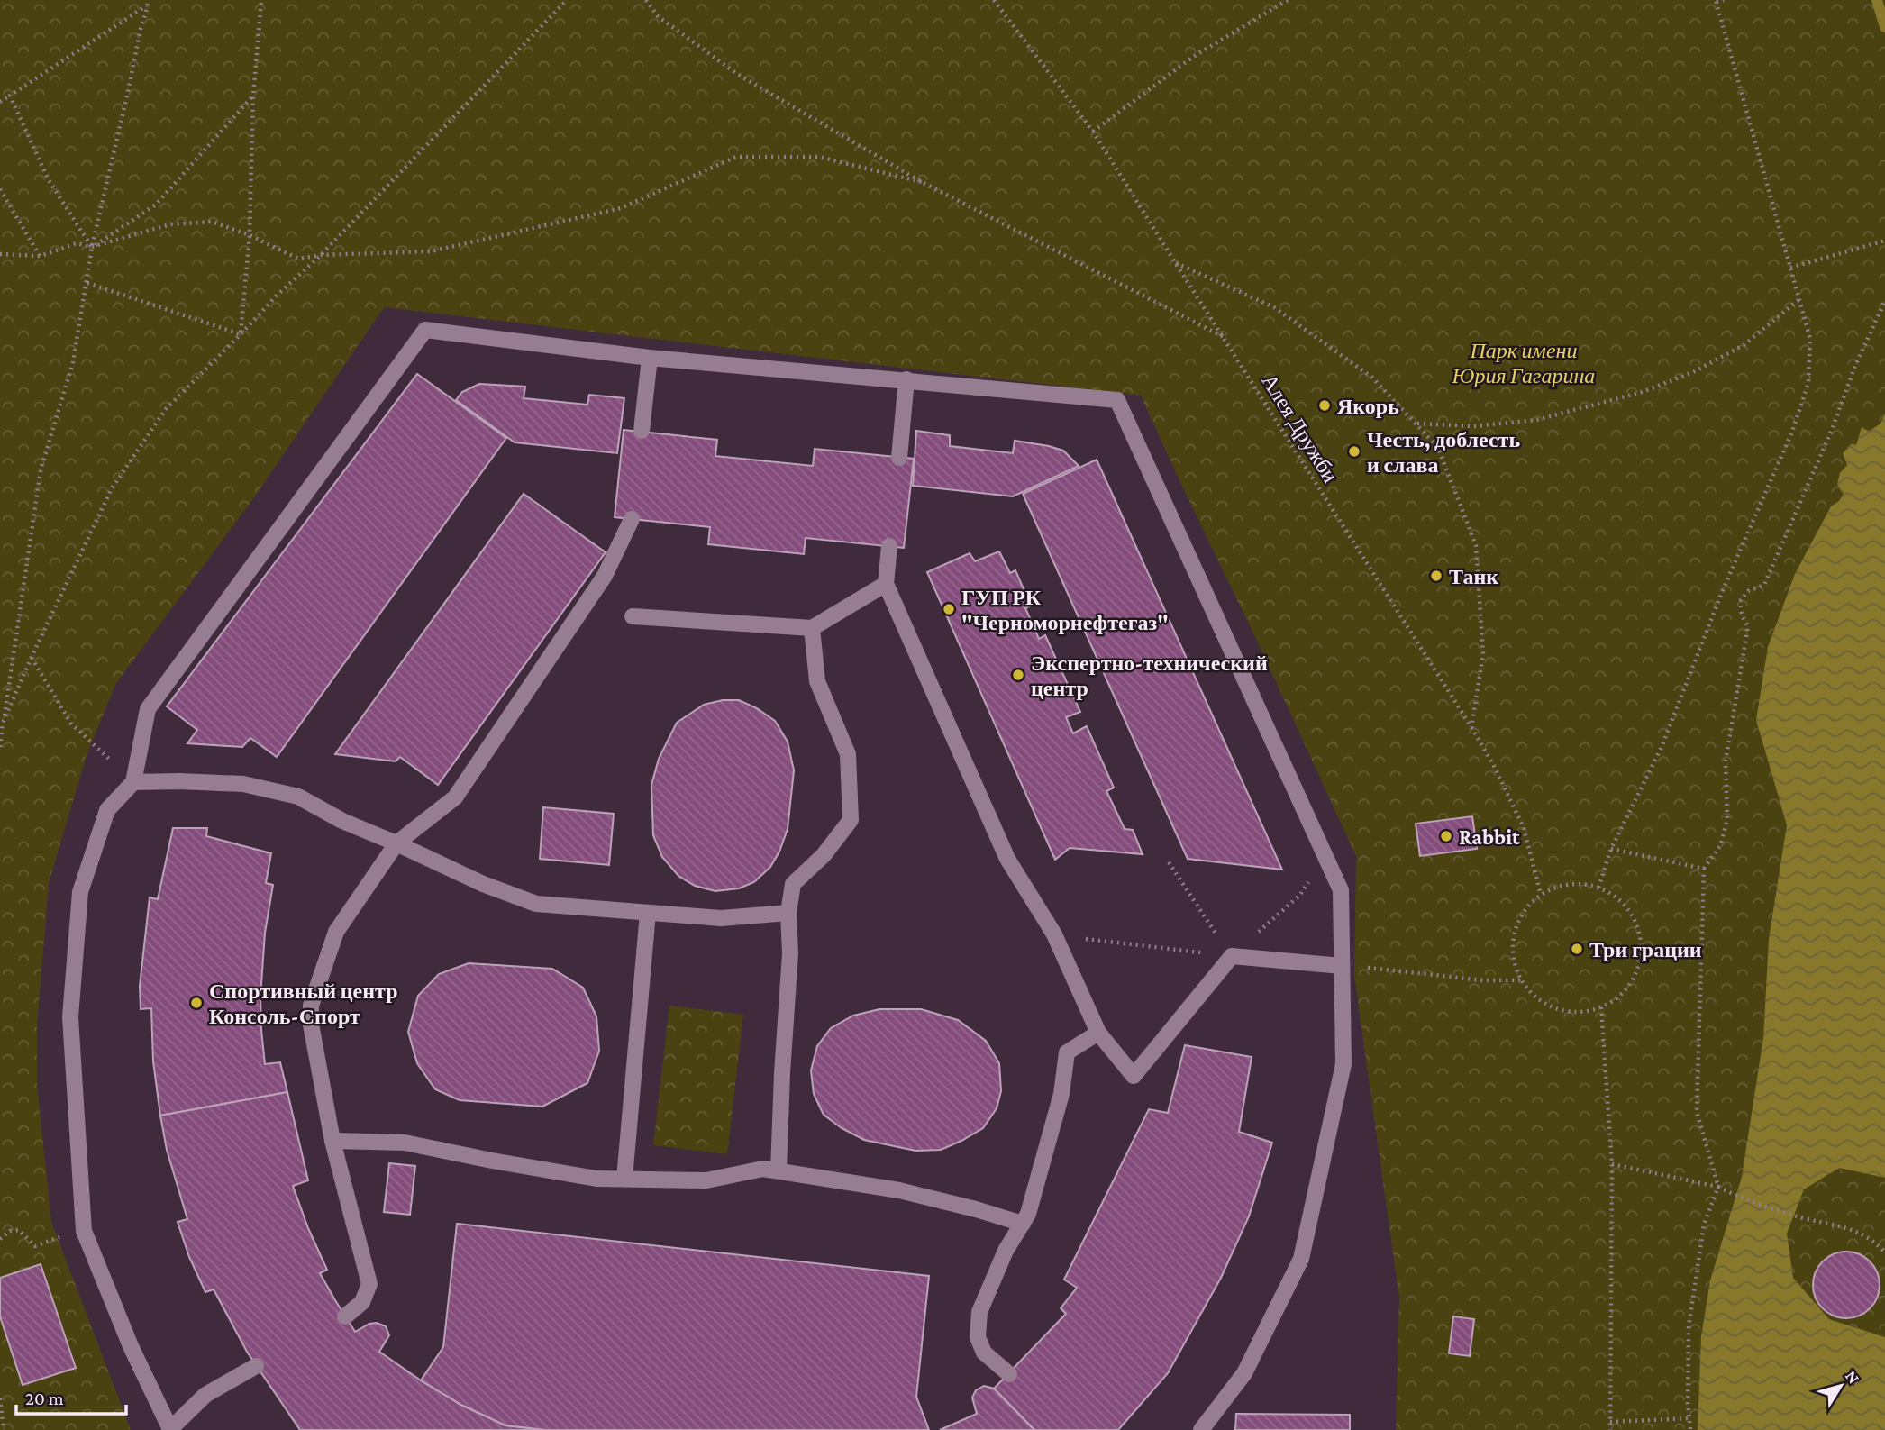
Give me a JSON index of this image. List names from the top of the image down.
{
  "streets": {
    "path": ["Алея Дружби"]
  },
  "parks": ["Парк имени Юрия Гагарина"],
  "places": [
    "Якорь",
    "Честь, доблесть и слава",
    "Танк",
    "ГУП РК \"Черноморнефтегаз\"",
    "Экспертно-технический центр",
    "Rabbit",
    "Три грации",
    "Спортивный центр Консоль-Спорт"
  ],
  "scale_bar": "20 m",
  "north": "top right"
}
